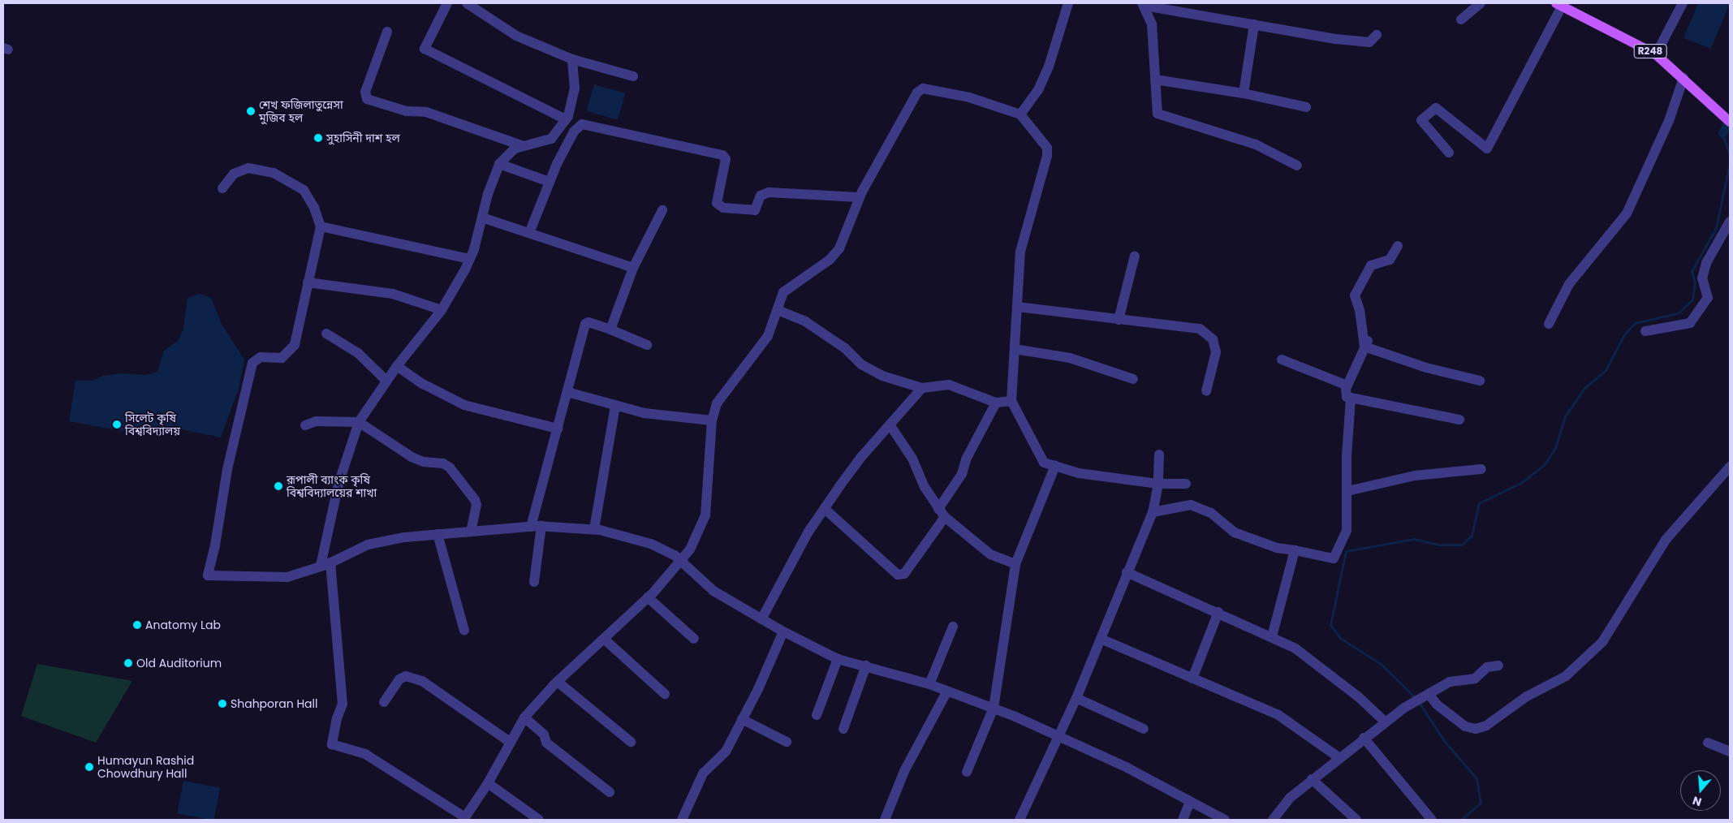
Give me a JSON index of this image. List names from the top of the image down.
{
  "streets": {
    "main road": ["R248"]
  },
  "places": [
    "শেখ ফজিলাতুন্নেসা মুজিব হল",
    "সুহাসিনী দাশ হল",
    "সিলেট কৃষি বিশ্ববিদ্যালয়",
    "রূপালী ব্যাংক কৃষি বিশ্ববিদ্যালয়ের শাখা",
    "Anatomy Lab",
    "Old Auditorium",
    "Shahporan Hall",
    "Humayun Rashid Chowdhury Hall"
  ],
  "north": "bottom"
}
